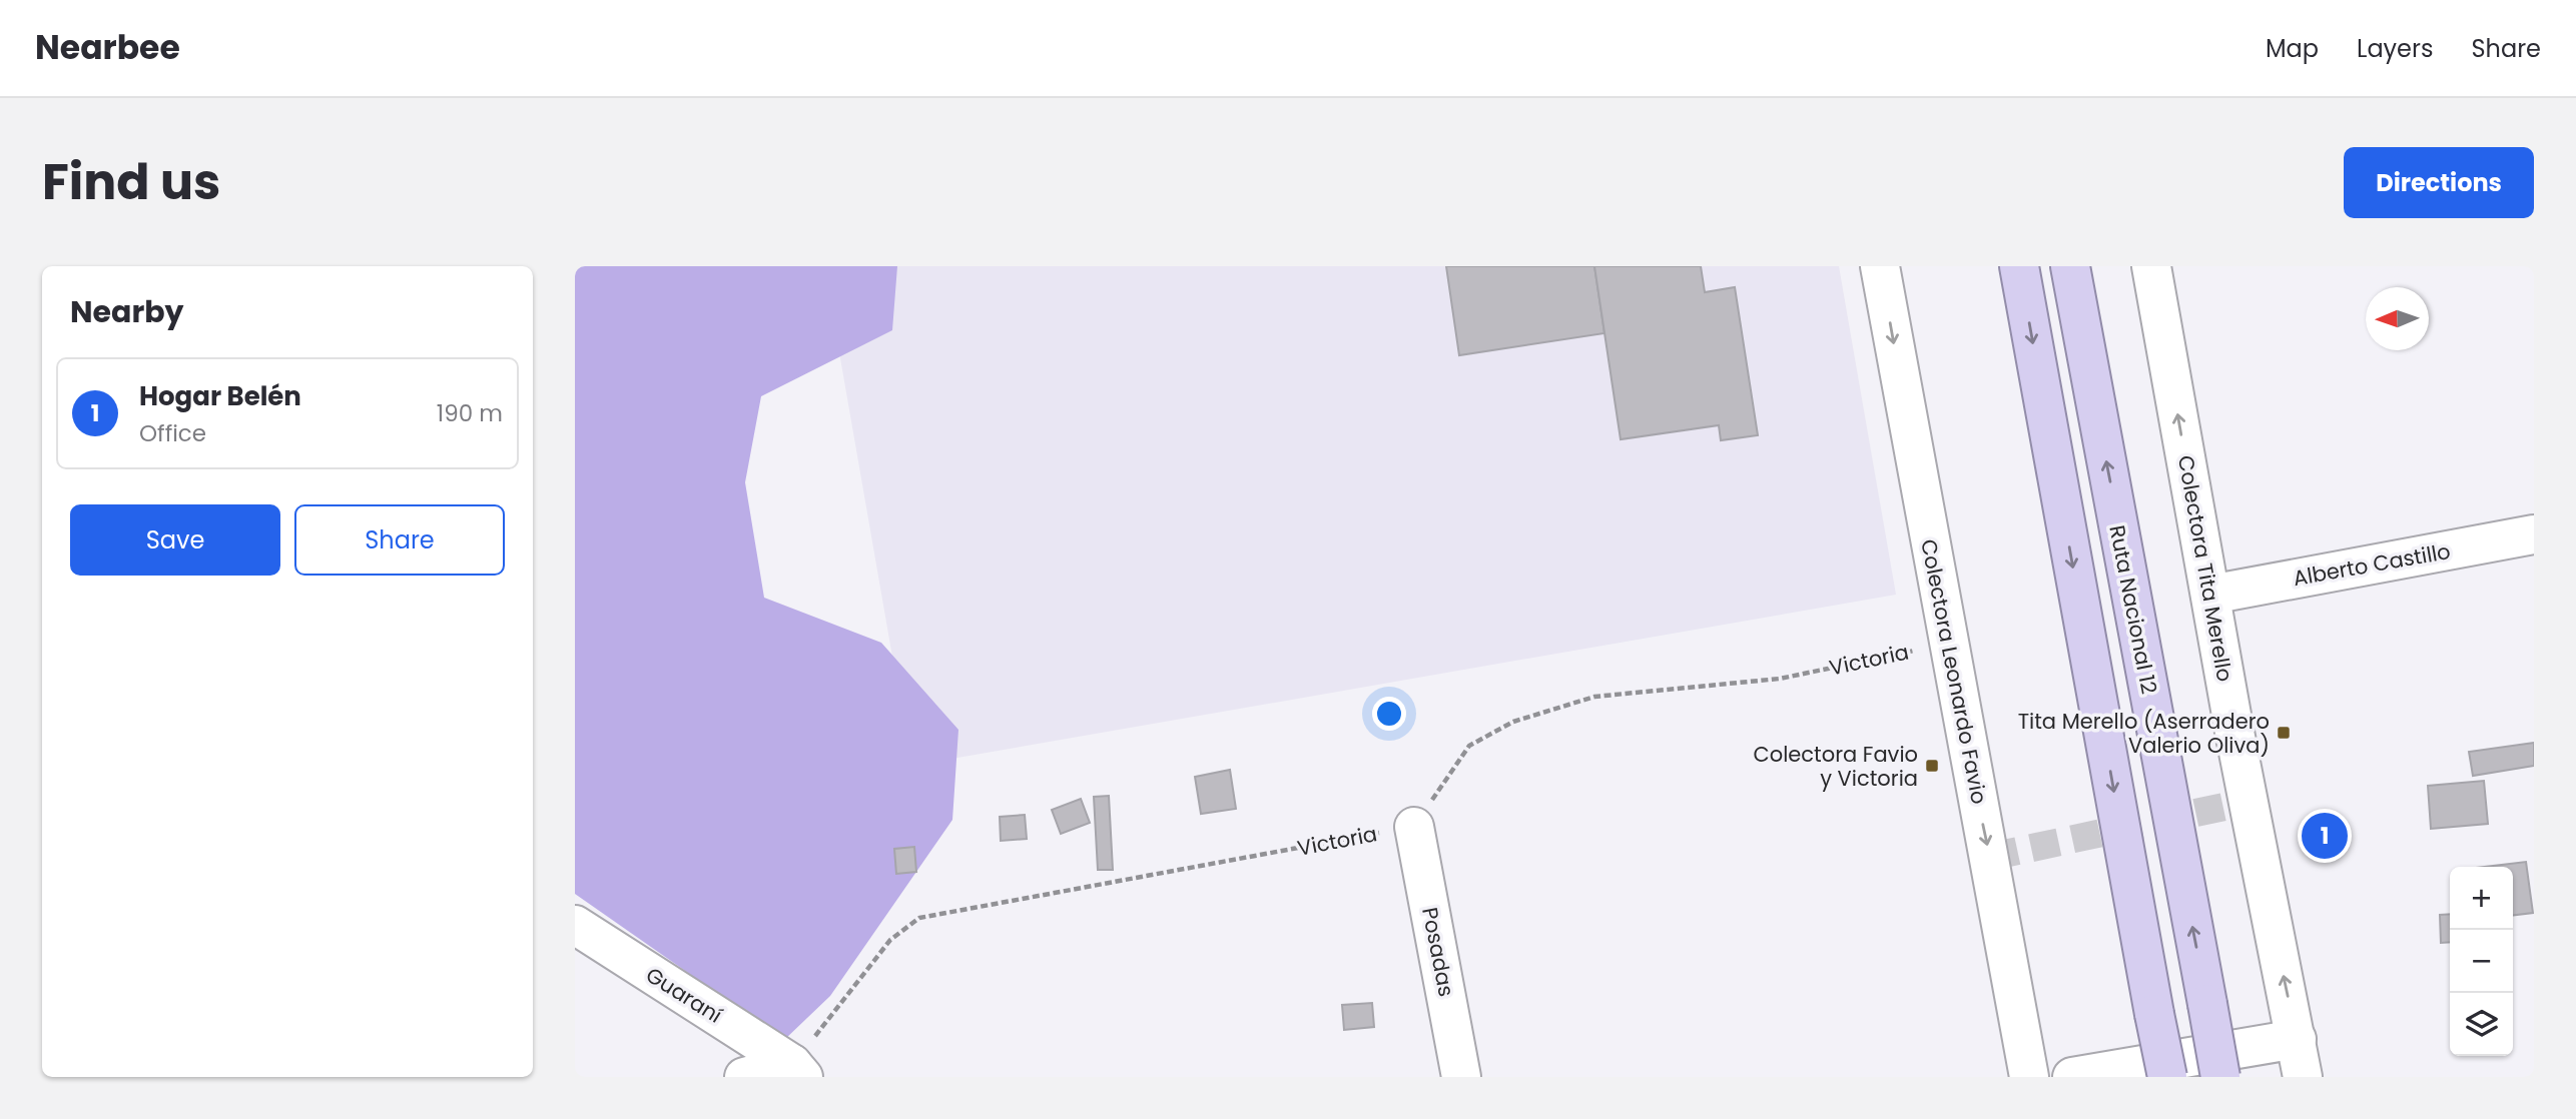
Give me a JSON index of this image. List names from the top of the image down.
{
  "streets": {
    "highway": ["Ruta Nacional 12"],
    "street": [
      "Alberto Castillo",
      "Colectora Tita Merello",
      "Colectora Leonardo Favio",
      "Posadas",
      "Guaraní"
    ],
    "path": ["Victoria"]
  },
  "crossings": [
    ["Alberto Castillo", "Colectora Tita Merello"],
    ["Victoria", "Colectora Leonardo Favio"],
    ["Victoria", "Posadas"],
    ["Victoria", "Guaraní"]
  ],
  "one_way": ["Colectora Tita Merello", "Colectora Leonardo Favio"],
  "places": {
    "transit": ["Tita Merello (Aserradero Valerio Oliva)", "Colectora Favio y Victoria"]
  },
  "north": "left",
  "page": {
    "header": "Nearbee",
    "nav": ["Map", "Layers", "Share"],
    "title": "Find us",
    "buttons": [
      "Directions",
      ["Save", "Share"]
    ],
    "heading": "Nearby",
    "list": [
      {
        "mark": "1",
        "name": "Hogar Belén",
        "note": "Office",
        "value": "190 m"
      }
    ],
    "pins": "1",
    "map_buttons": ["+", "−"]
  }
}
